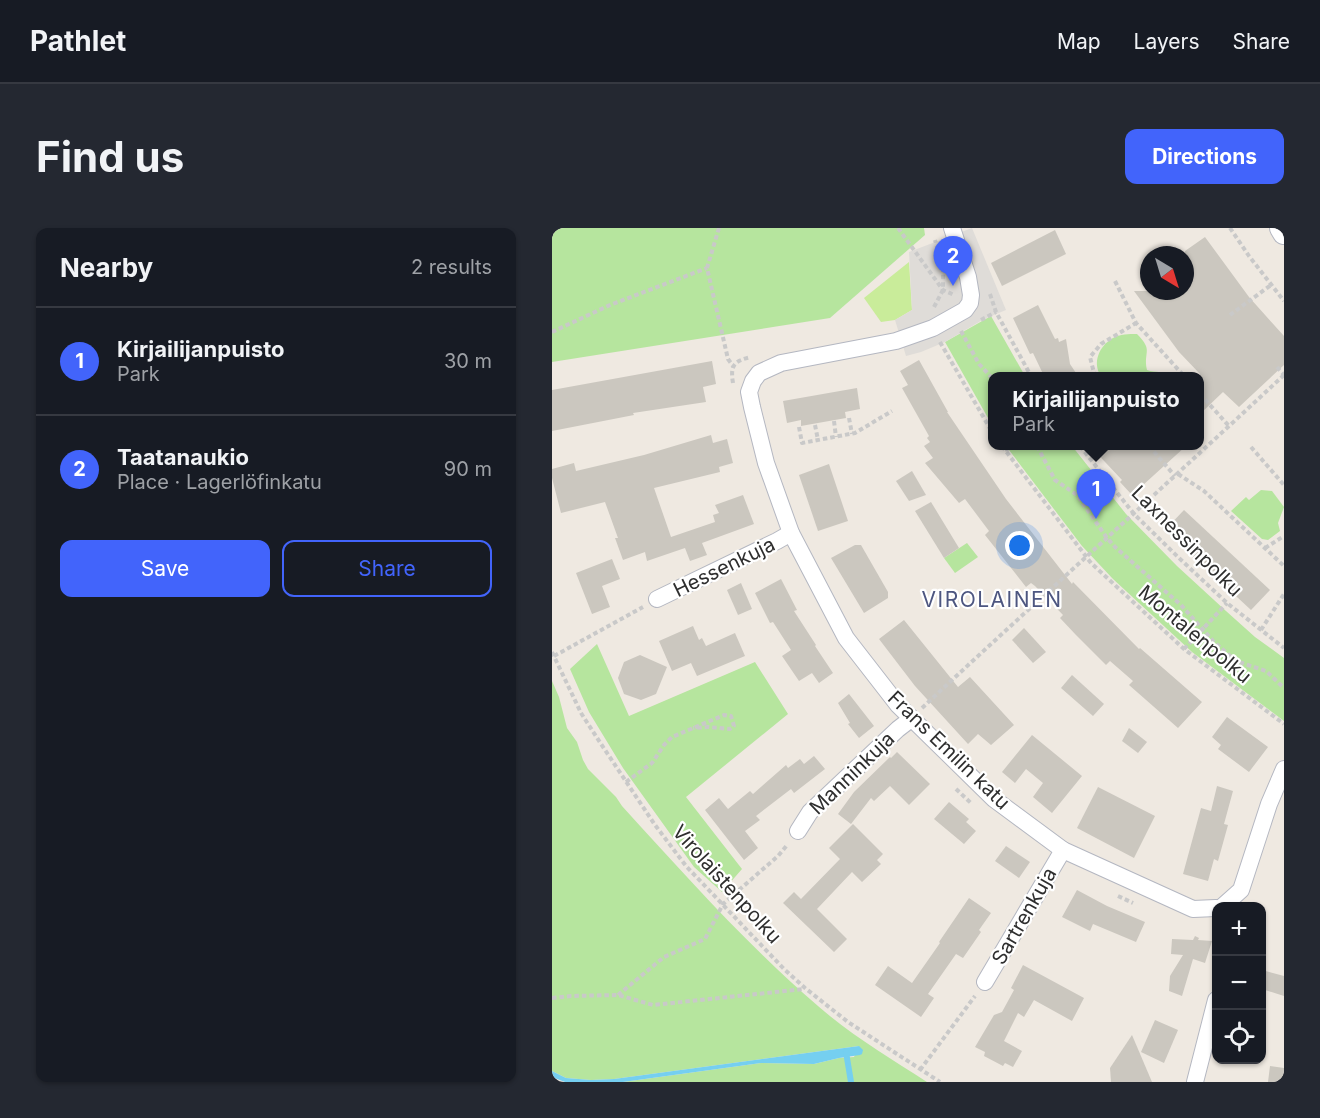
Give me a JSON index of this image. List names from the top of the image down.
{
  "streets": {
    "street": [
      "Hessenkuja",
      "Frans Emilin katu",
      "Manninkuja",
      "Sartrenkuja"
    ],
    "path": ["Laxnessinpolku", "Montalenpolku", "Virolaistenpolku"]
  },
  "crossings": [
    ["Hessenkuja", "Frans Emilin katu"],
    ["Frans Emilin katu", "Manninkuja"],
    ["Frans Emilin katu", "Sartrenkuja"]
  ],
  "districts": ["VIROLAINEN"],
  "north": "bottom right",
  "page": {
    "header": "Pathlet",
    "nav": ["Map", "Layers", "Share"],
    "buttons": [
      "Directions",
      ["Save", "Share"]
    ],
    "title": "Find us",
    "heading": ["Nearby", "2 results"],
    "pins": ["2", "1"],
    "list": [
      {
        "mark": "1",
        "name": "Kirjailijanpuisto",
        "note": "Park",
        "value": "30 m"
      },
      {
        "mark": "2",
        "name": "Taatanaukio",
        "note": "Place · Lagerlöfinkatu",
        "value": "90 m"
      }
    ],
    "popup": ["Kirjailijanpuisto", "Park"],
    "map_buttons": ["+", "−"]
  }
}
